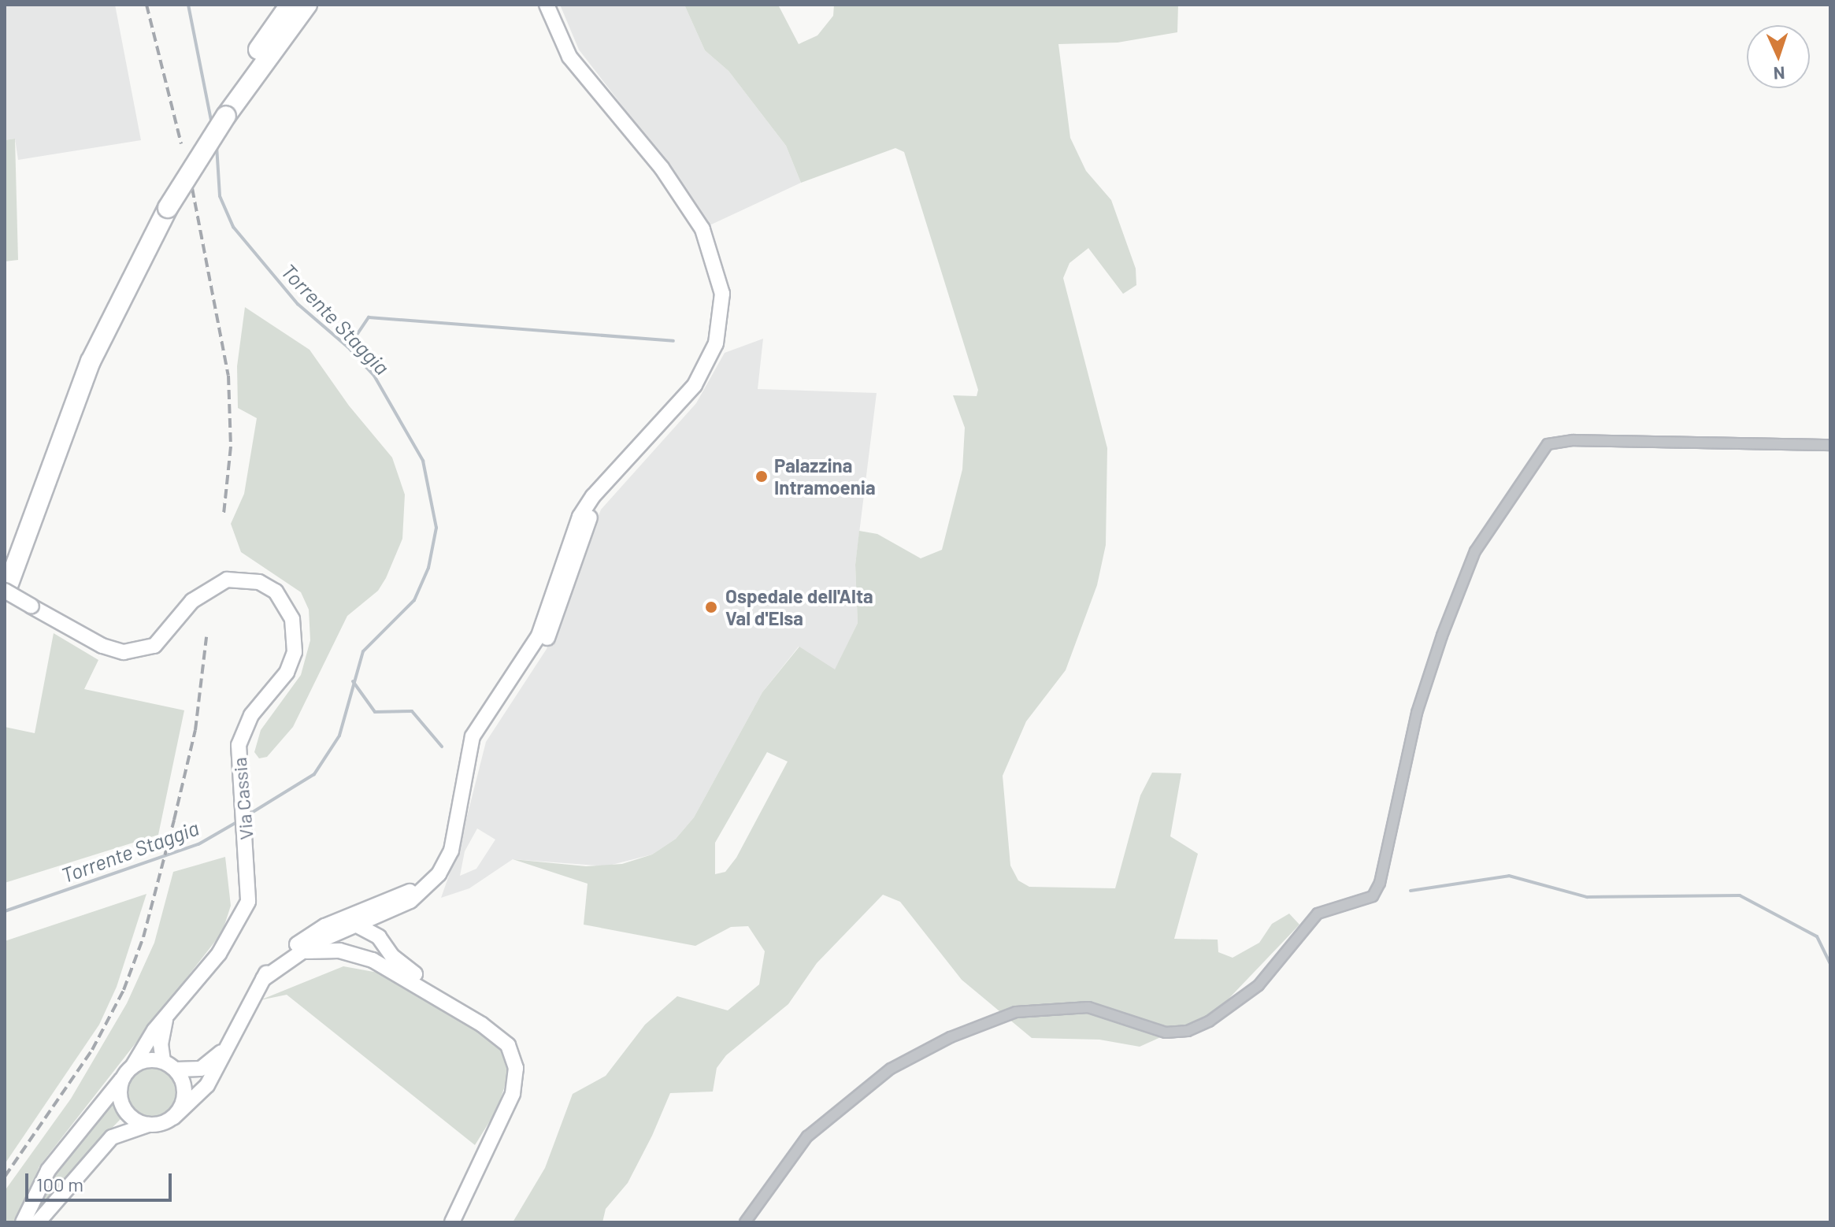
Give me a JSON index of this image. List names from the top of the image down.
{
  "streets": {
    "main road": ["Via Cassia"]
  },
  "water": ["Torrente Staggia"],
  "places": ["Palazzina Intramoenia", "Ospedale dell'Alta Val d'Elsa"],
  "scale_bar": "100 m",
  "north": "bottom"
}
